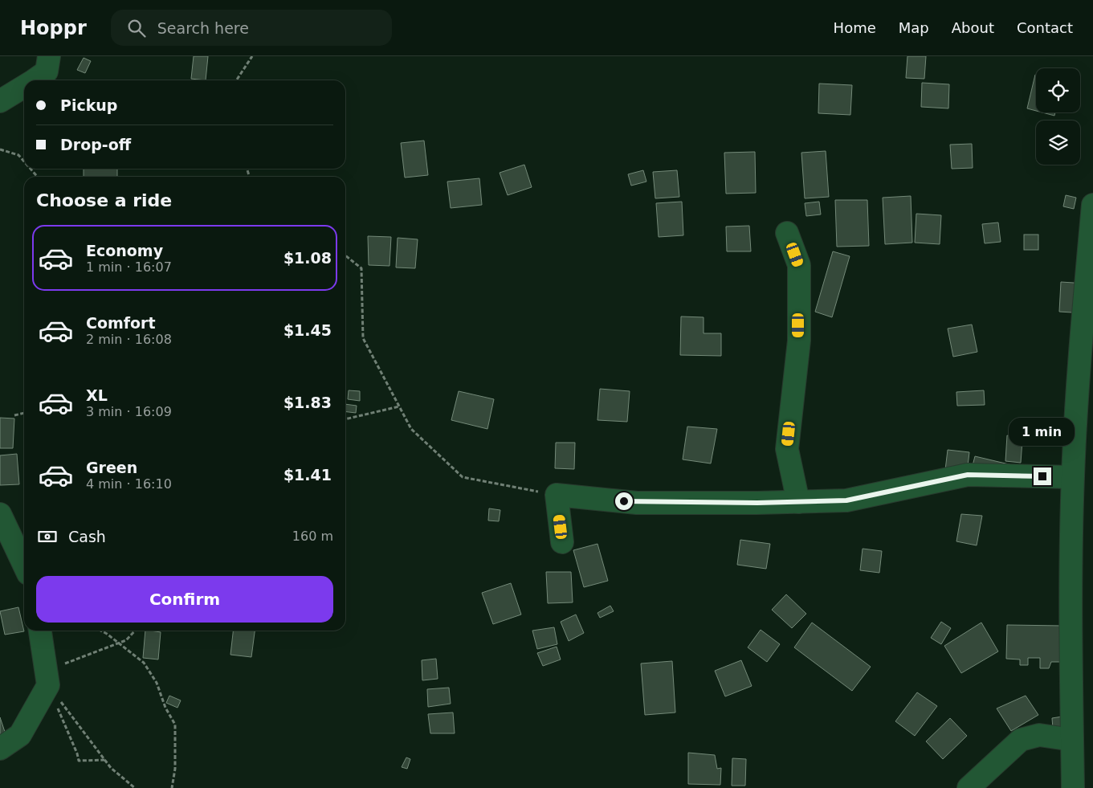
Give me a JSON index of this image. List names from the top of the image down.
{
  "page": {
    "header": "Hoppr",
    "search": "Search here",
    "nav": [
      "Home",
      "Map",
      "About",
      "Contact"
    ],
    "banner": ["Pickup", "Drop-off"],
    "heading": "Choose a ride",
    "list": [
      {
        "name": "Economy",
        "note": "1 min · 16:07",
        "value": "$1.08"
      },
      {
        "name": "Comfort",
        "note": "2 min · 16:08",
        "value": "$1.45"
      },
      {
        "name": "XL",
        "note": "3 min · 16:09",
        "value": "$1.83"
      },
      {
        "name": "Green",
        "note": "4 min · 16:10",
        "value": "$1.41"
      }
    ],
    "bubble": "1 min",
    "pay": ["Cash", "160 m"],
    "buttons": "Confirm"
  }
}
